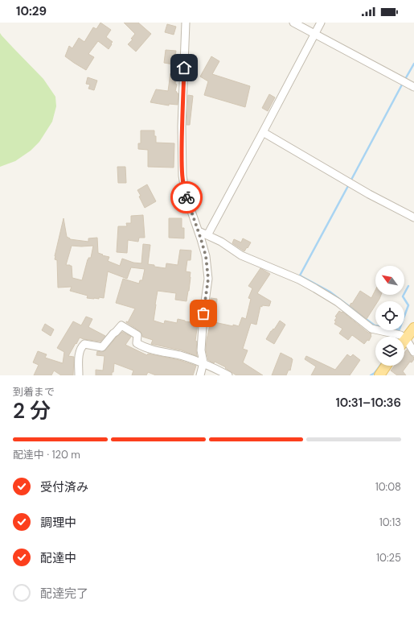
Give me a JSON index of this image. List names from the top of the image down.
{
  "north": "top left",
  "page": {
    "status": "10:29",
    "heading": ["2 分", "到着まで", "10:31–10:36"],
    "bar": "配達中 · 120 m",
    "list": [
      ["受付済み", "10:08"],
      ["調理中", "10:13"],
      ["配達中", "10:25"],
      "配達完了"
    ]
  }
}
